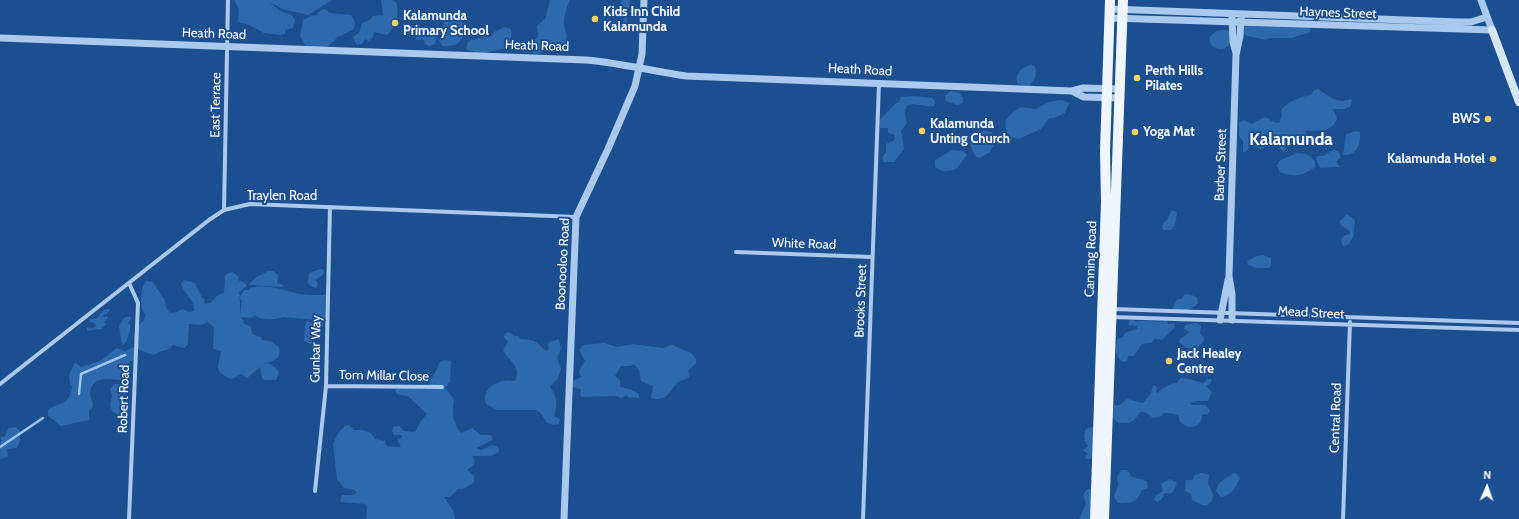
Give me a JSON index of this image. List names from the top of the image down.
{
  "streets": {
    "main road": ["Canning Road"],
    "street": [
      "Haynes Street",
      "Heath Road",
      "East Terrace",
      "Barber Street",
      "Traylen Road",
      "White Road",
      "Boonooloo Road",
      "Brooks Street",
      "Mead Street",
      "Gunbar Way",
      "Tom Millar Close",
      "Robert Road",
      "Central Road"
    ]
  },
  "crossings": [
    ["Haynes Street", "Canning Road"],
    ["Heath Road", "East Terrace"],
    ["Heath Road", "Canning Road"],
    ["Heath Road", "Boonooloo Road"],
    ["Heath Road", "Brooks Street"],
    ["East Terrace", "Traylen Road"],
    ["Barber Street", "Mead Street"],
    ["Traylen Road", "Boonooloo Road"],
    ["Traylen Road", "Gunbar Way"],
    ["Traylen Road", "Robert Road"],
    ["White Road", "Brooks Street"],
    ["Canning Road", "Mead Street"],
    ["Mead Street", "Central Road"],
    ["Gunbar Way", "Tom Millar Close"]
  ],
  "districts": ["Kalamunda"],
  "places": [
    "Kids Inn Child Kalamunda",
    "Kalamunda Primary School",
    "Perth Hills Pilates",
    "BWS",
    "Kalamunda Unting Church",
    "Yoga Mat",
    "Kalamunda Hotel",
    "Jack Healey Centre"
  ],
  "north": "top"
}
